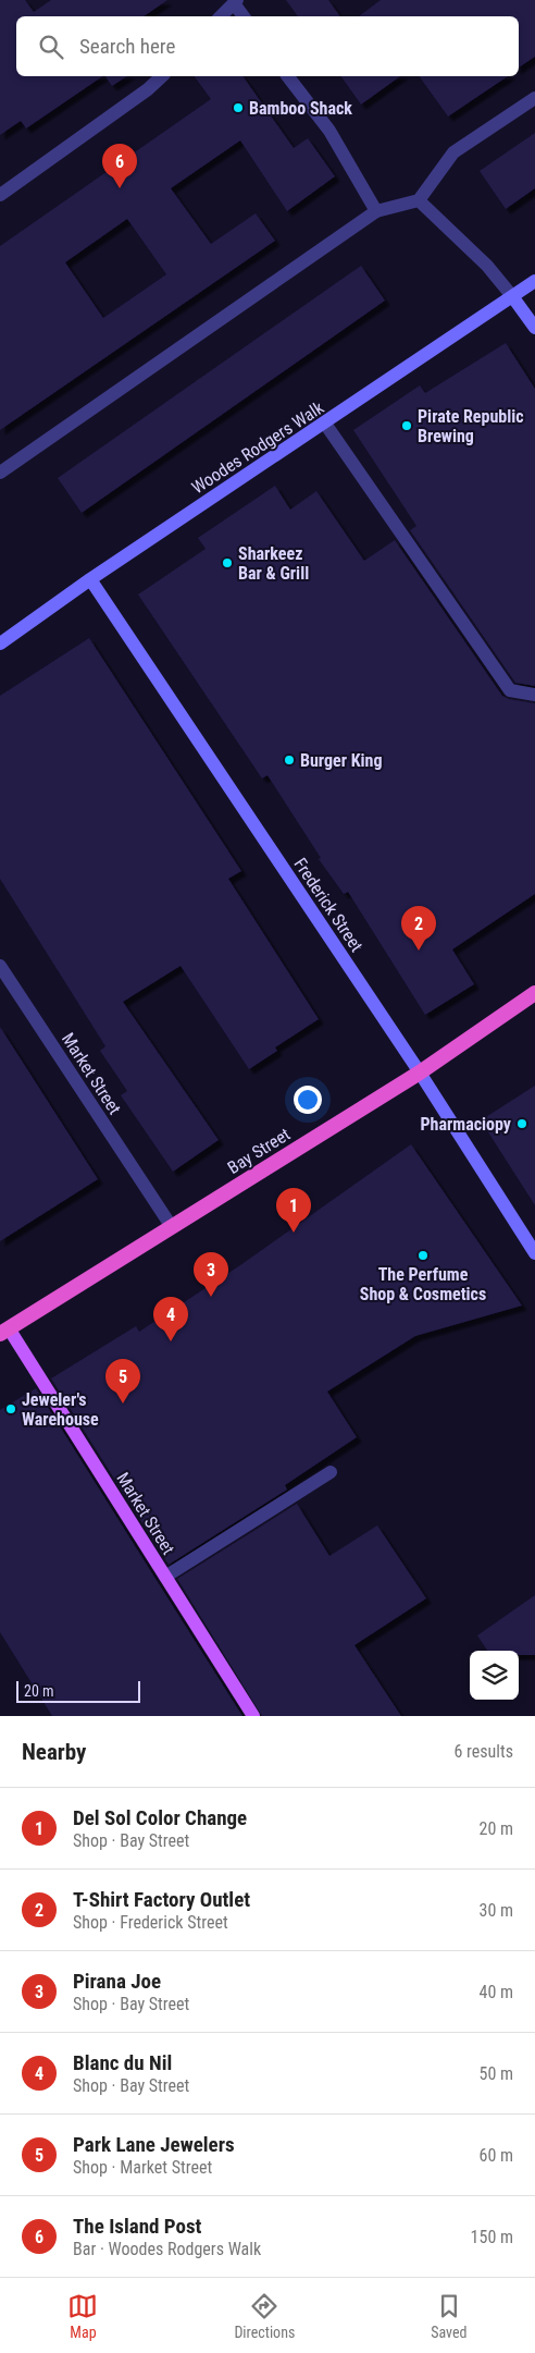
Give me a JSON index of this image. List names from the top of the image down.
{
  "streets": {
    "highway": ["Bay Street"],
    "main road": ["Woodes Rodgers Walk", "Frederick Street", "Market Street"]
  },
  "crossings": [
    ["Woodes Rodgers Walk", "Frederick Street"],
    ["Frederick Street", "Bay Street"],
    ["Market Street", "Bay Street"]
  ],
  "places": [
    "Bamboo Shack",
    "Pirate Republic Brewing",
    "Sharkeez Bar & Grill",
    "Burger King",
    "Pharmaciopy",
    "The Perfume Shop & Cosmetics",
    "Jeweler's Warehouse"
  ],
  "scale_bar": "20 m",
  "page": {
    "search": "Search here",
    "pins": [
      "6",
      "2",
      "1",
      "3",
      "4",
      "5"
    ],
    "scale": "20 m",
    "heading": ["Nearby", "6 results"],
    "list": [
      {
        "mark": "1",
        "name": "Del Sol Color Change",
        "note": "Shop · Bay Street",
        "value": "20 m"
      },
      {
        "mark": "2",
        "name": "T-Shirt Factory Outlet",
        "note": "Shop · Frederick Street",
        "value": "30 m"
      },
      {
        "mark": "3",
        "name": "Pirana Joe",
        "note": "Shop · Bay Street",
        "value": "40 m"
      },
      {
        "mark": "4",
        "name": "Blanc du Nil",
        "note": "Shop · Bay Street",
        "value": "50 m"
      },
      {
        "mark": "5",
        "name": "Park Lane Jewelers",
        "note": "Shop · Market Street",
        "value": "60 m"
      },
      {
        "mark": "6",
        "name": "The Island Post",
        "note": "Bar · Woodes Rodgers Walk",
        "value": "150 m"
      }
    ],
    "nav": ["Map", "Directions", "Saved"]
  }
}
